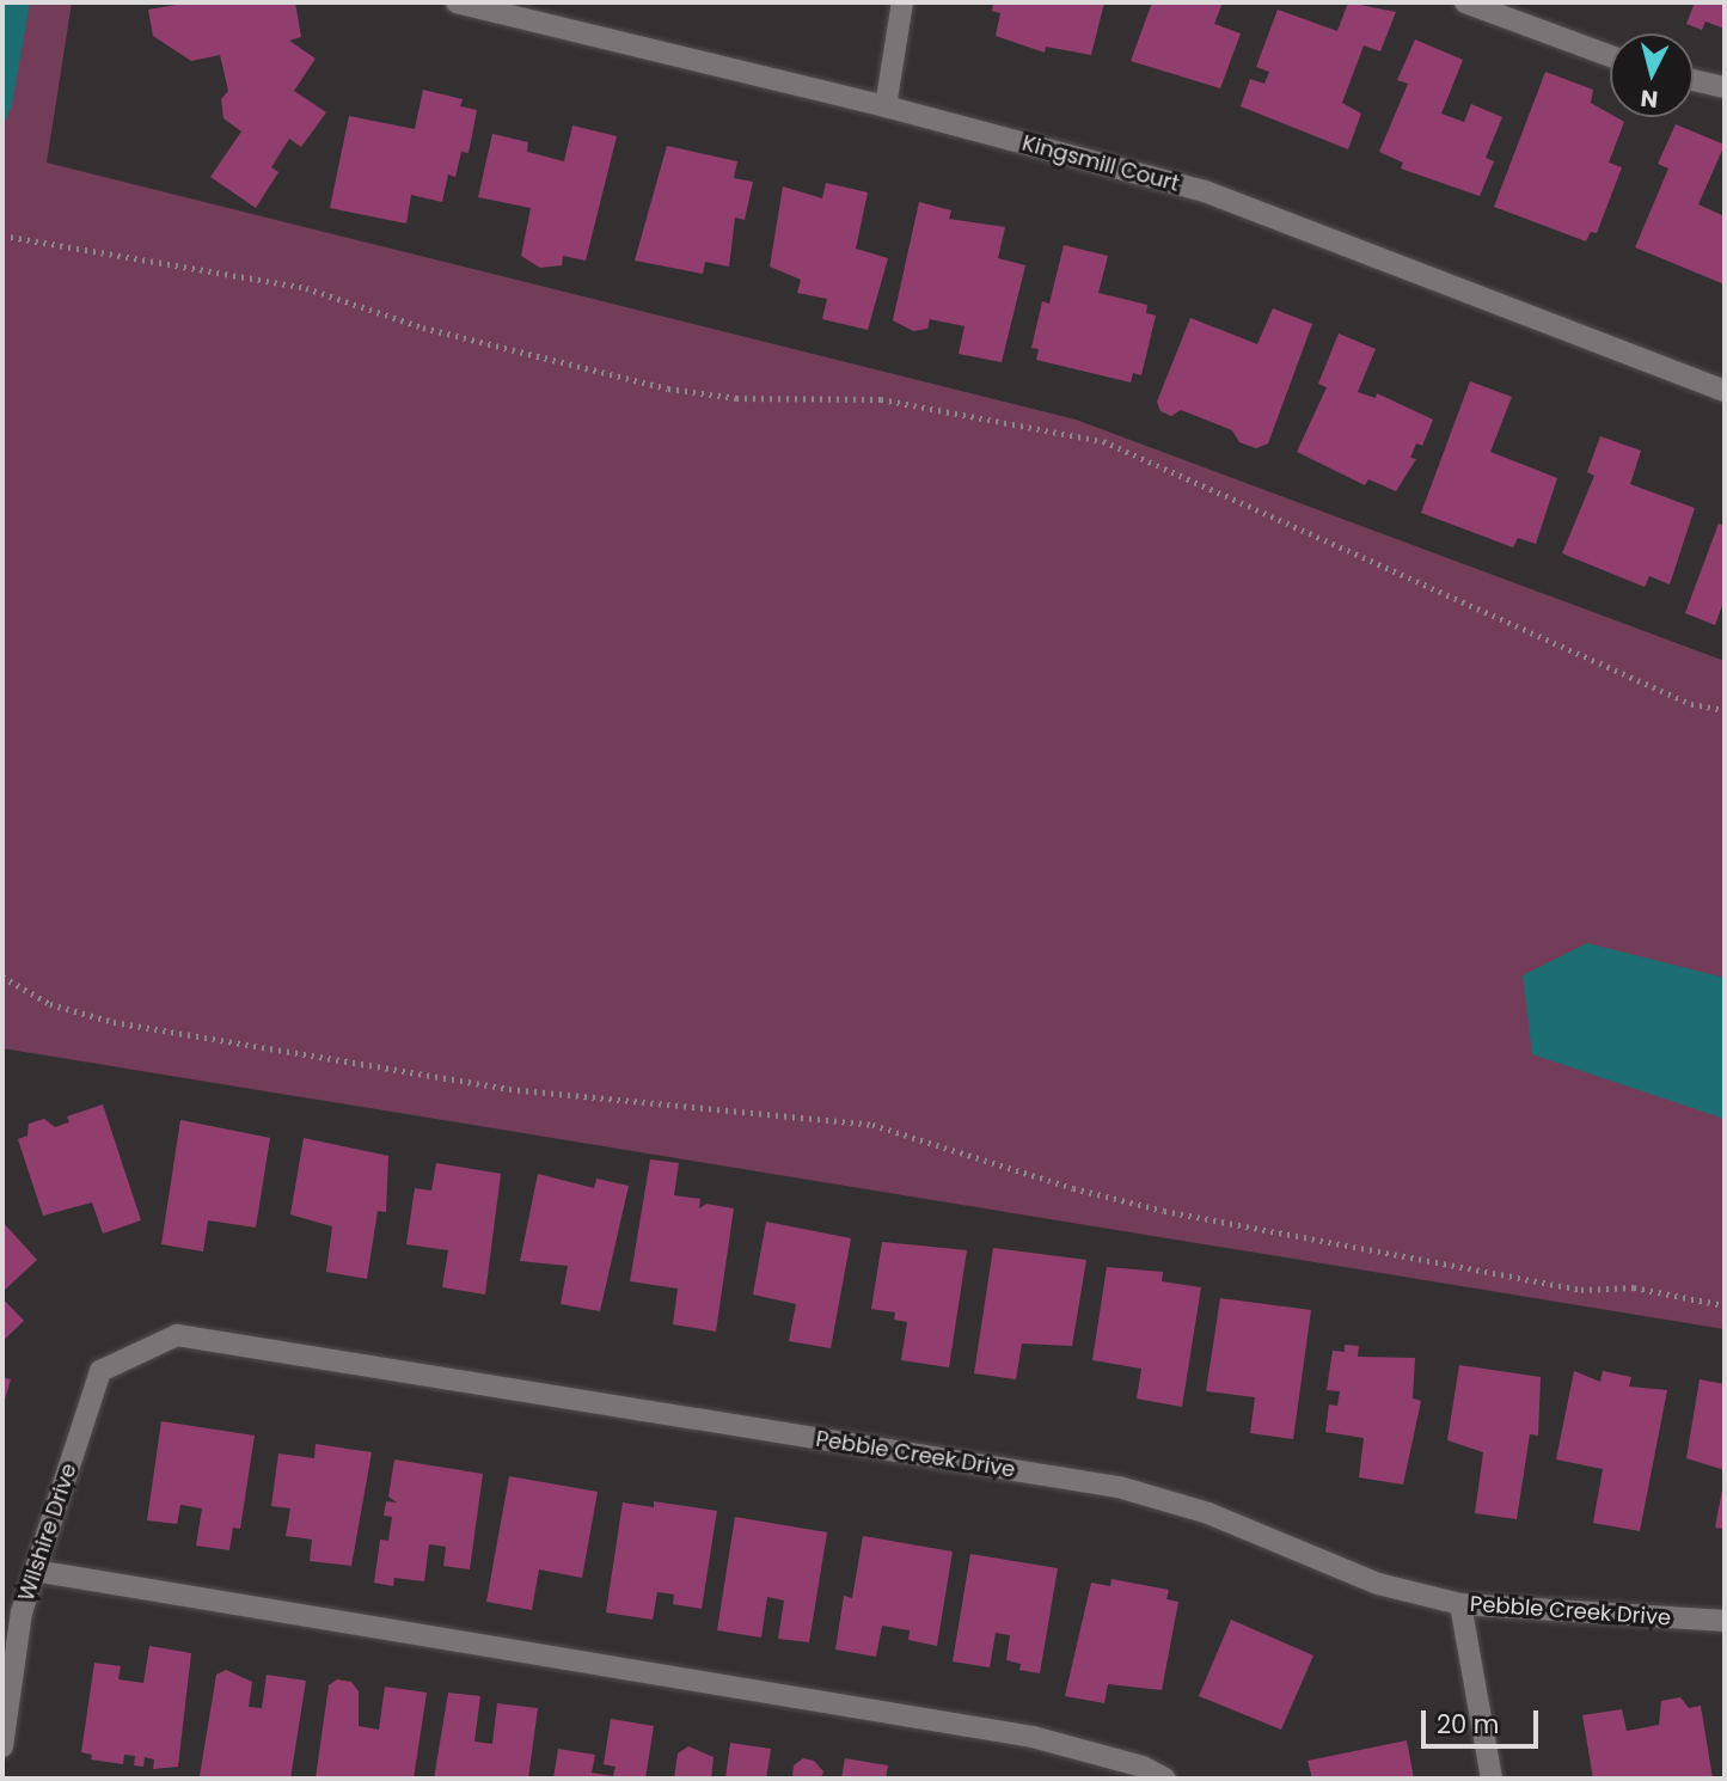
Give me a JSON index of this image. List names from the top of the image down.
{
  "streets": {
    "street": ["Kingsmill Court", "Pebble Creek Drive", "Wilshire Drive"]
  },
  "crossings": [
    ["Pebble Creek Drive", "Wilshire Drive"]
  ],
  "scale_bar": "20 m",
  "north": "bottom"
}
